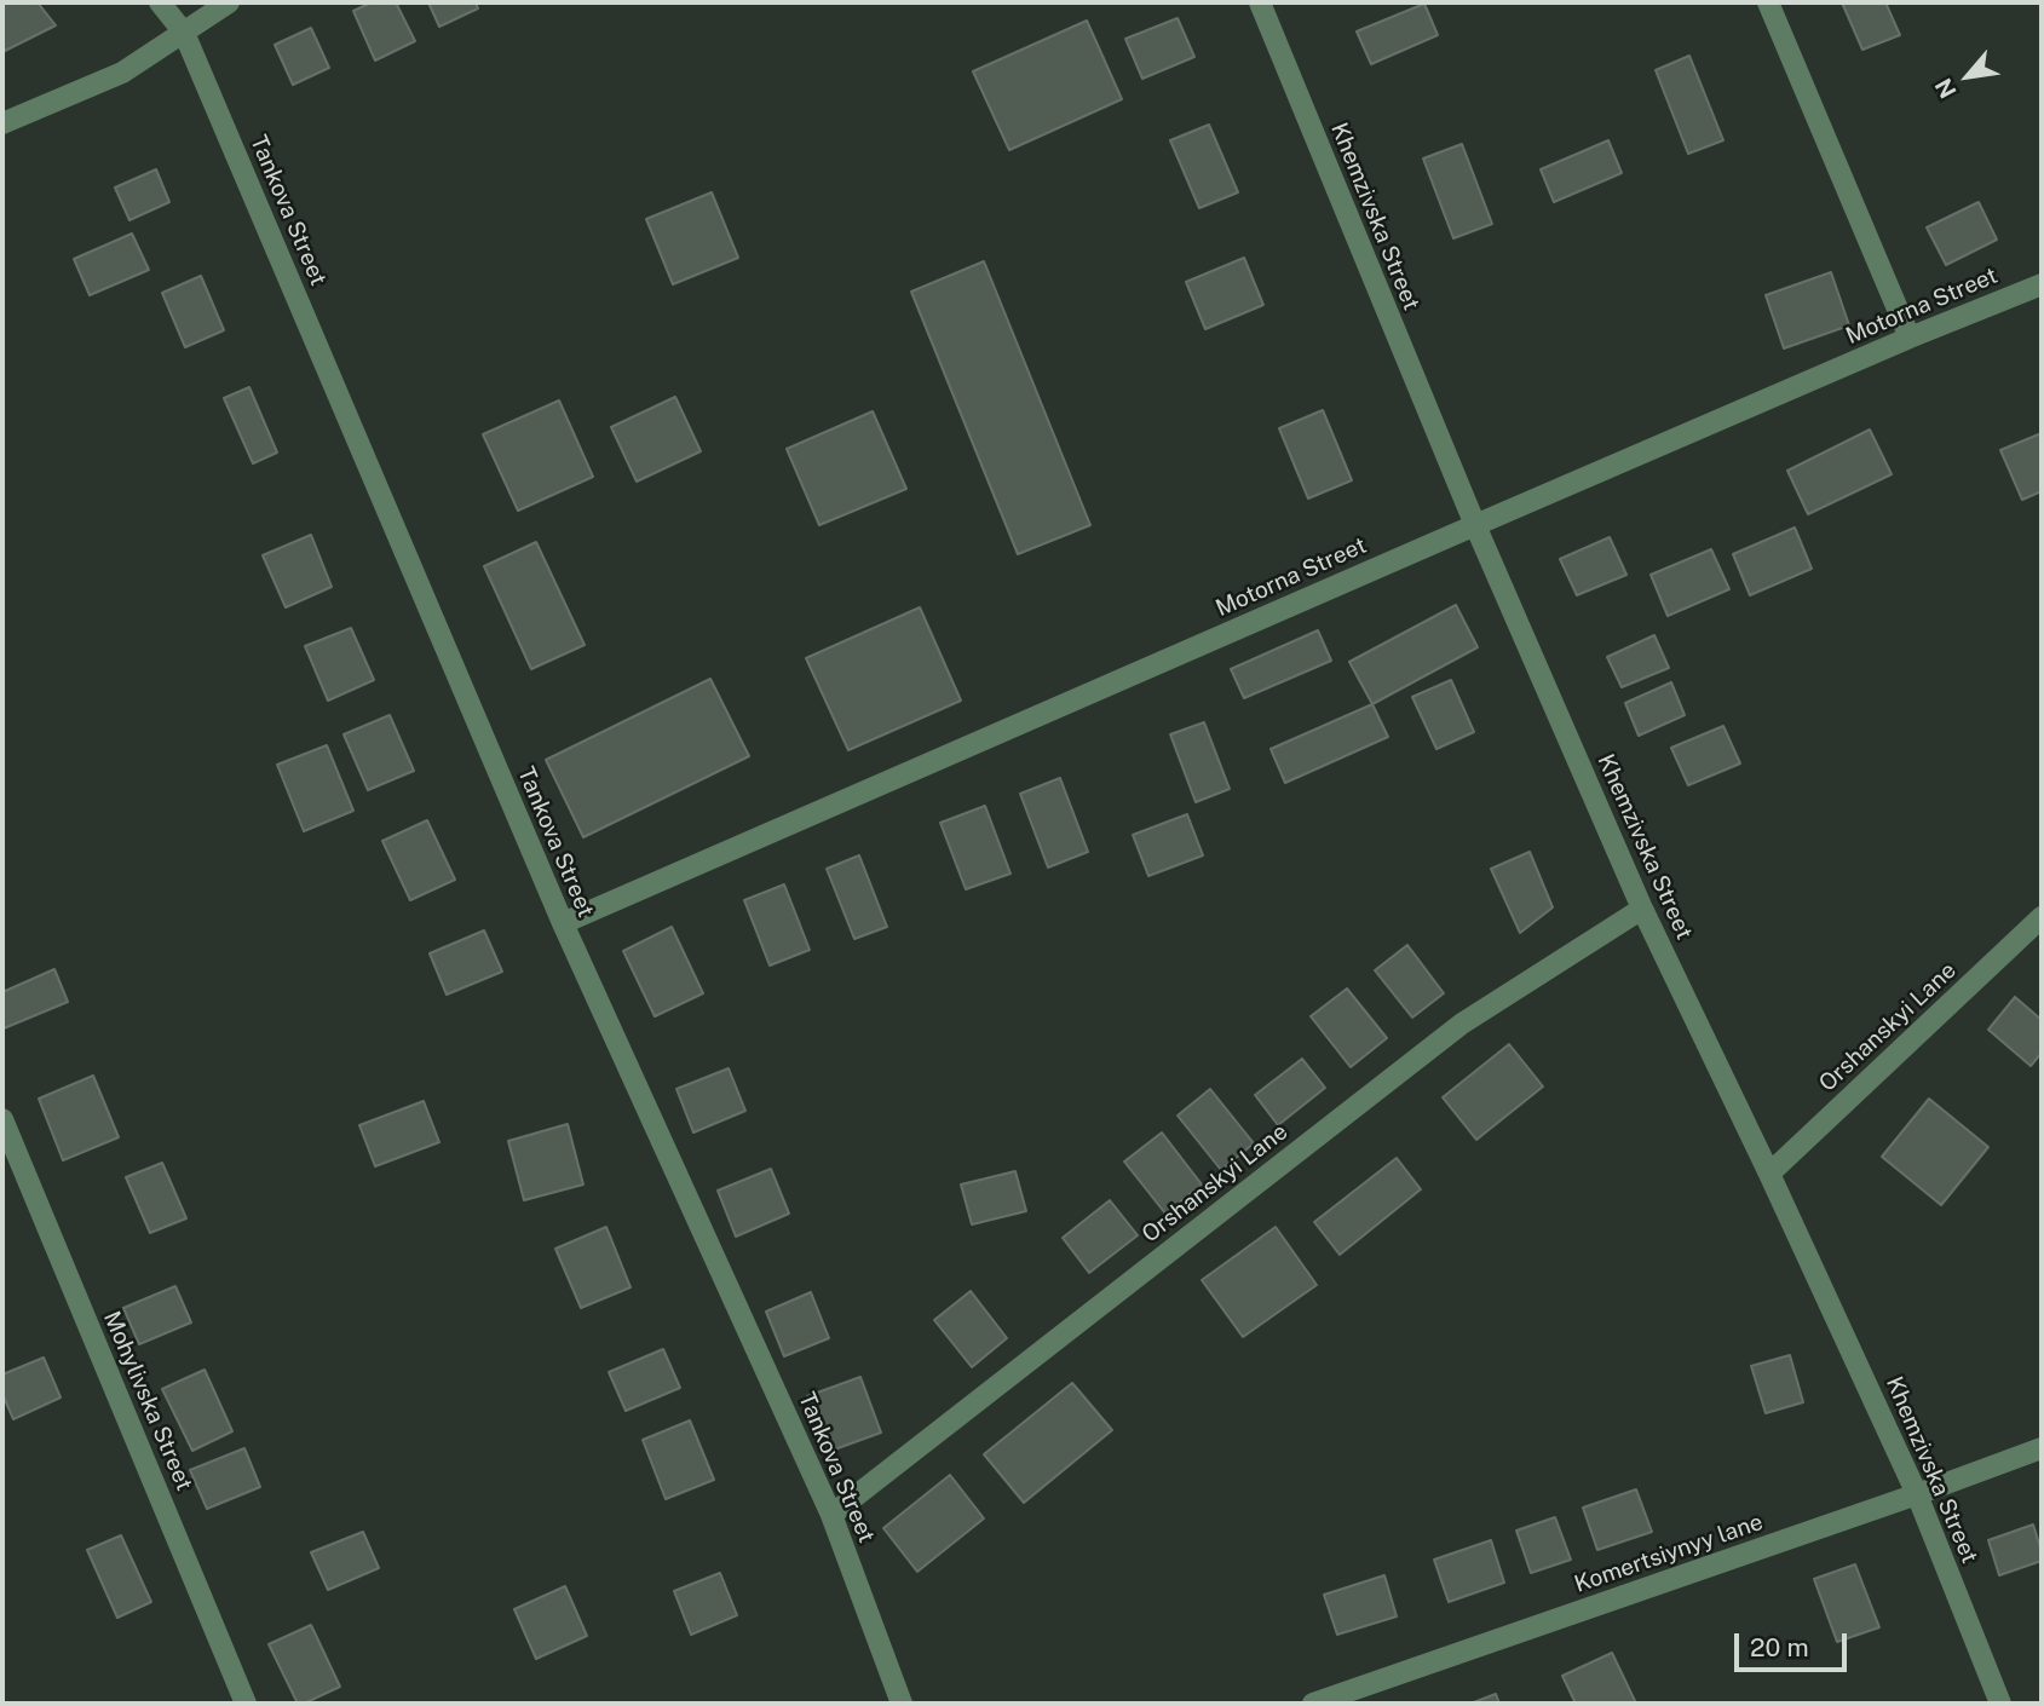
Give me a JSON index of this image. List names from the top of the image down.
{
  "streets": {
    "street": [
      "Tankova Street",
      "Khemzivska Street",
      "Motorna Street",
      "Orshanskyi Lane",
      "Mohylivska Street",
      "Komertsiynyy lane"
    ]
  },
  "crossings": [
    ["Tankova Street", "Motorna Street"],
    ["Tankova Street", "Orshanskyi Lane"],
    ["Khemzivska Street", "Motorna Street"],
    ["Khemzivska Street", "Orshanskyi Lane"],
    ["Khemzivska Street", "Komertsiynyy lane"]
  ],
  "scale_bar": "20 m",
  "north": "bottom left"
}
